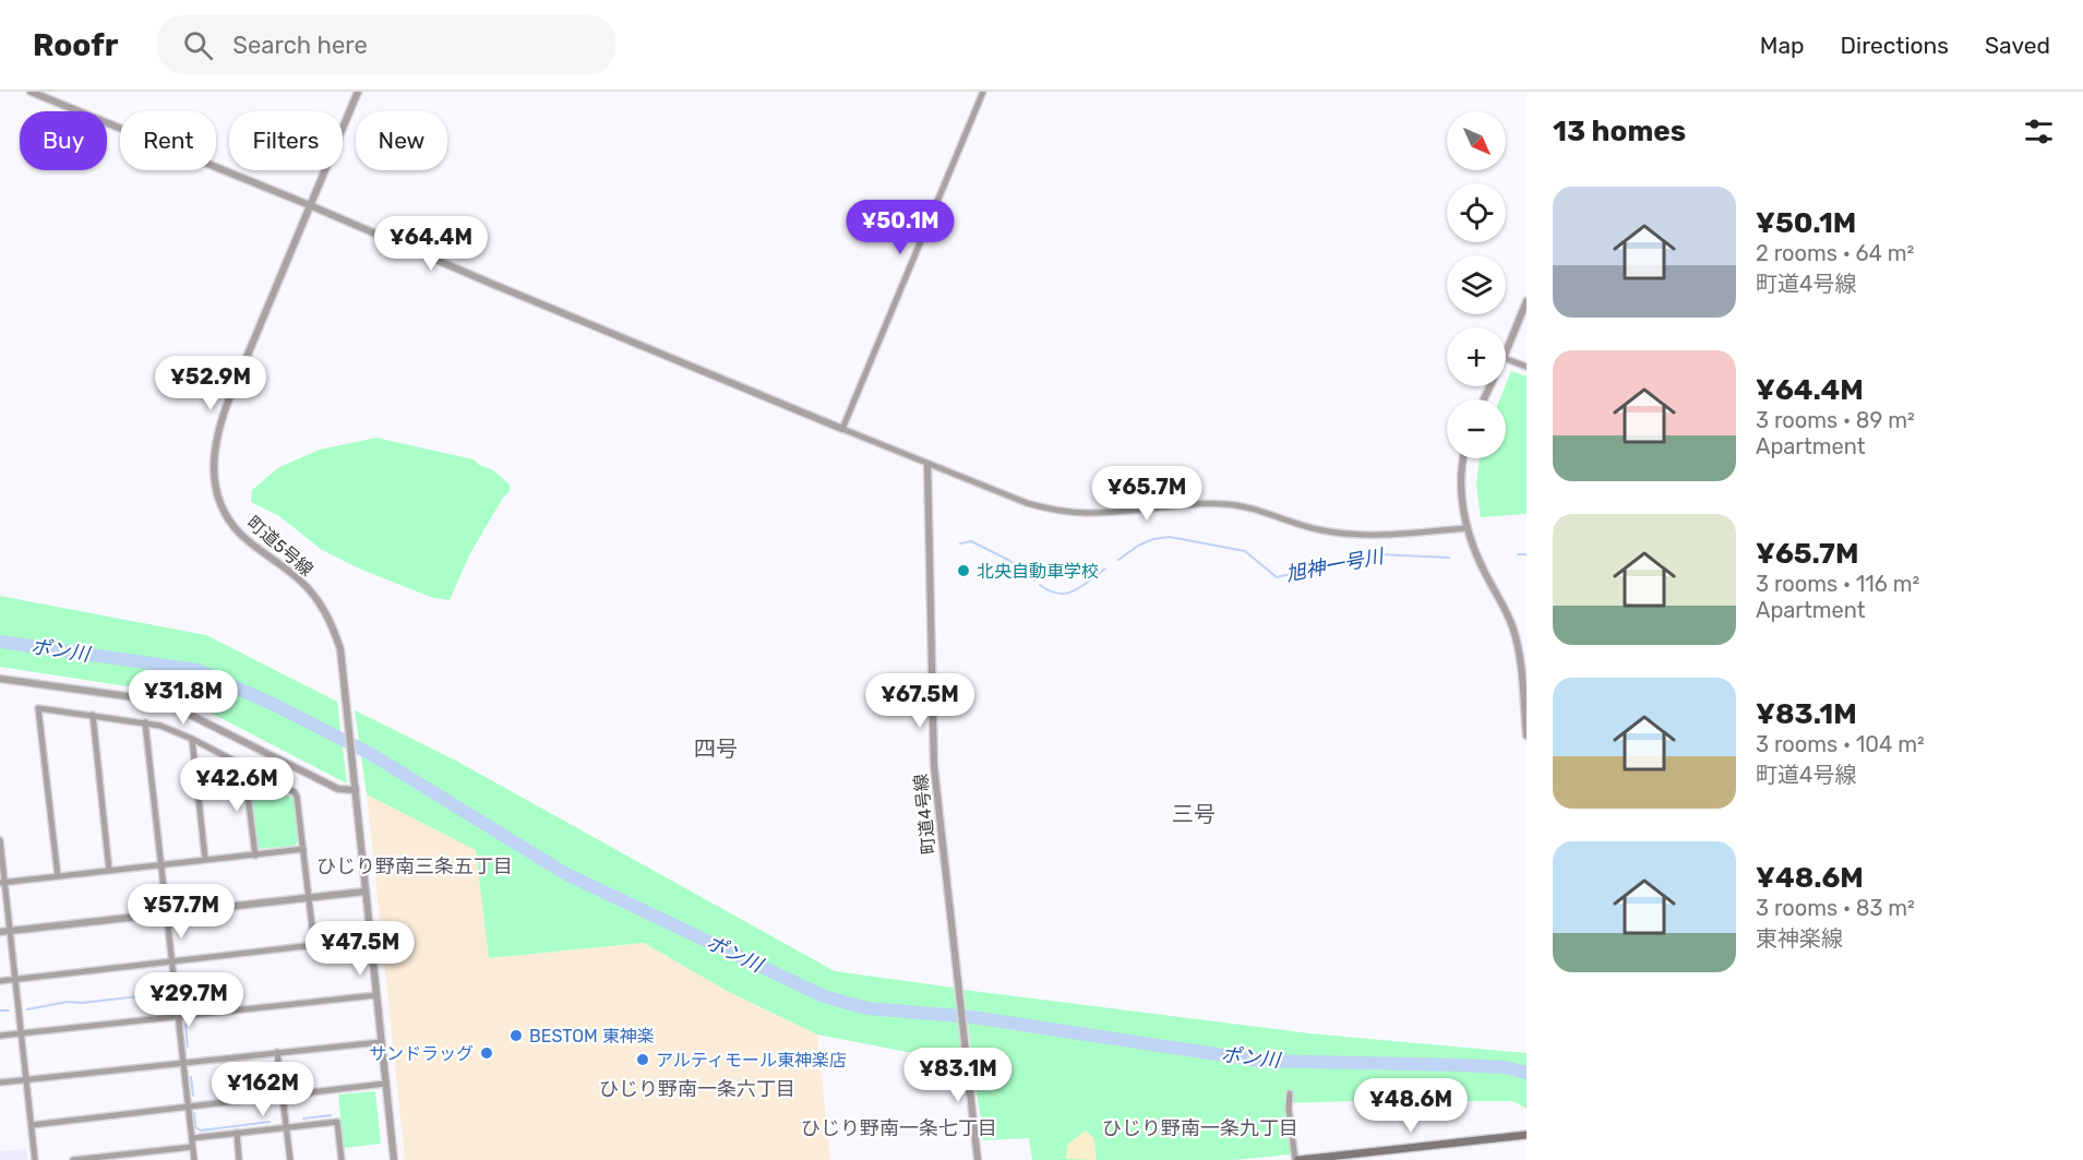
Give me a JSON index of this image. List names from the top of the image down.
{
  "streets": {
    "street": ["町道5号線", "町道4号線"]
  },
  "districts": [
    "四号",
    "三号",
    "ひじり野南三条五丁目",
    "ひじり野南一条六丁目",
    "ひじり野南一条七丁目",
    "ひじり野南一条九丁目"
  ],
  "water": ["旭神一号川", "ポン川"],
  "places": [
    "北央自動車学校",
    "BESTOM 東神楽",
    "サンドラッグ",
    "アルティモール東神楽店"
  ],
  "north": "bottom right",
  "page": {
    "header": "Roofr",
    "search": "Search here",
    "nav": ["Map", "Directions", "Saved"],
    "heading": "13 homes",
    "map_buttons": ["+", "−"],
    "chip": [
      "Buy",
      "Rent",
      "Filters",
      "New"
    ],
    "list": [
      {
        "name": "¥50.1M",
        "note": "2 rooms · 64 m² · 町道4号線"
      },
      {
        "name": "¥64.4M",
        "note": "3 rooms · 89 m² · Apartment"
      },
      {
        "name": "¥65.7M",
        "note": "3 rooms · 116 m² · Apartment"
      },
      {
        "name": "¥83.1M",
        "note": "3 rooms · 104 m² · 町道4号線"
      },
      {
        "name": "¥48.6M",
        "note": "3 rooms · 83 m² · 東神楽線"
      }
    ],
    "price": [
      "¥50.1M",
      "¥64.4M",
      "¥52.9M",
      "¥65.7M",
      "¥31.8M",
      "¥67.5M",
      "¥42.6M",
      "¥57.7M",
      "¥47.5M",
      "¥29.7M",
      "¥83.1M",
      "¥162M",
      "¥48.6M"
    ]
  }
}
